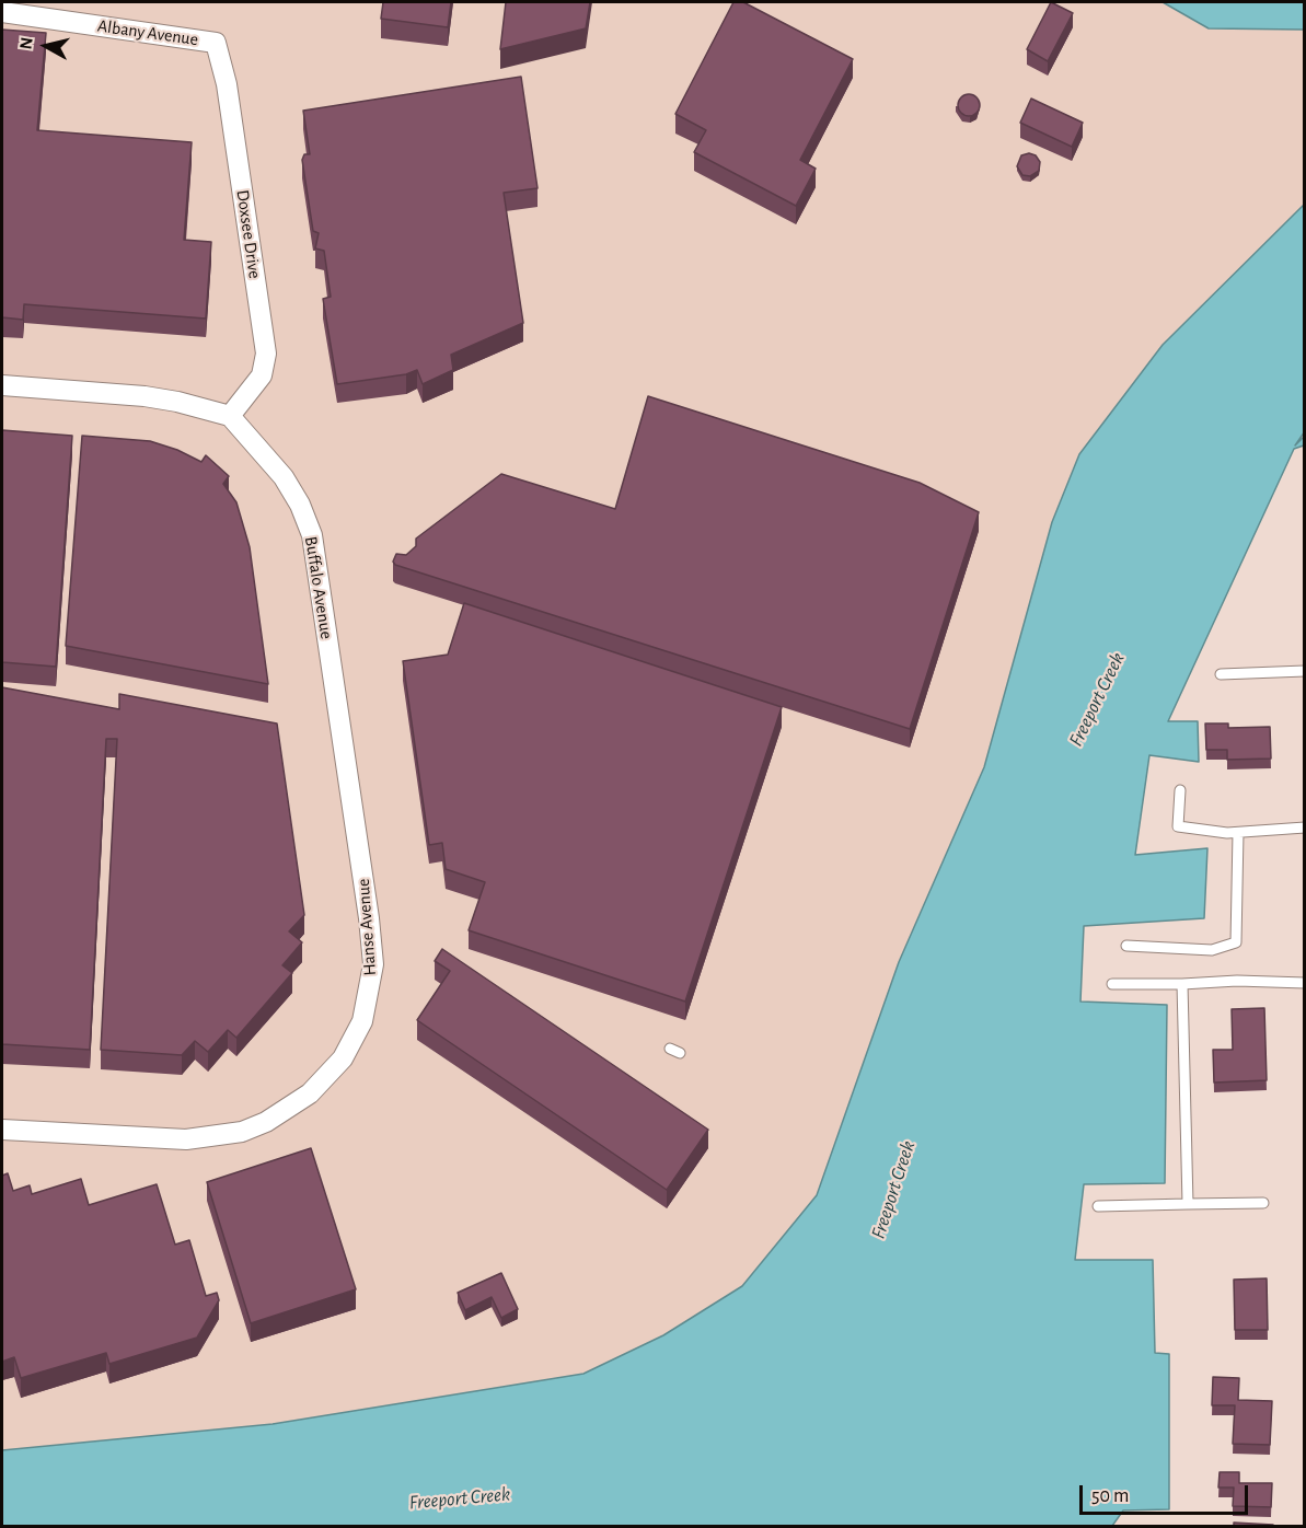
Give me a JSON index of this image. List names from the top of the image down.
{
  "streets": {
    "street": [
      "Albany Avenue",
      "Doxsee Drive",
      "Buffalo Avenue",
      "Hanse Avenue"
    ]
  },
  "crossings": [
    ["Albany Avenue", "Doxsee Drive"],
    ["Doxsee Drive", "Buffalo Avenue"],
    ["Buffalo Avenue", "Hanse Avenue"]
  ],
  "water": ["Freeport Creek"],
  "scale_bar": "50 m",
  "north": "left"
}
